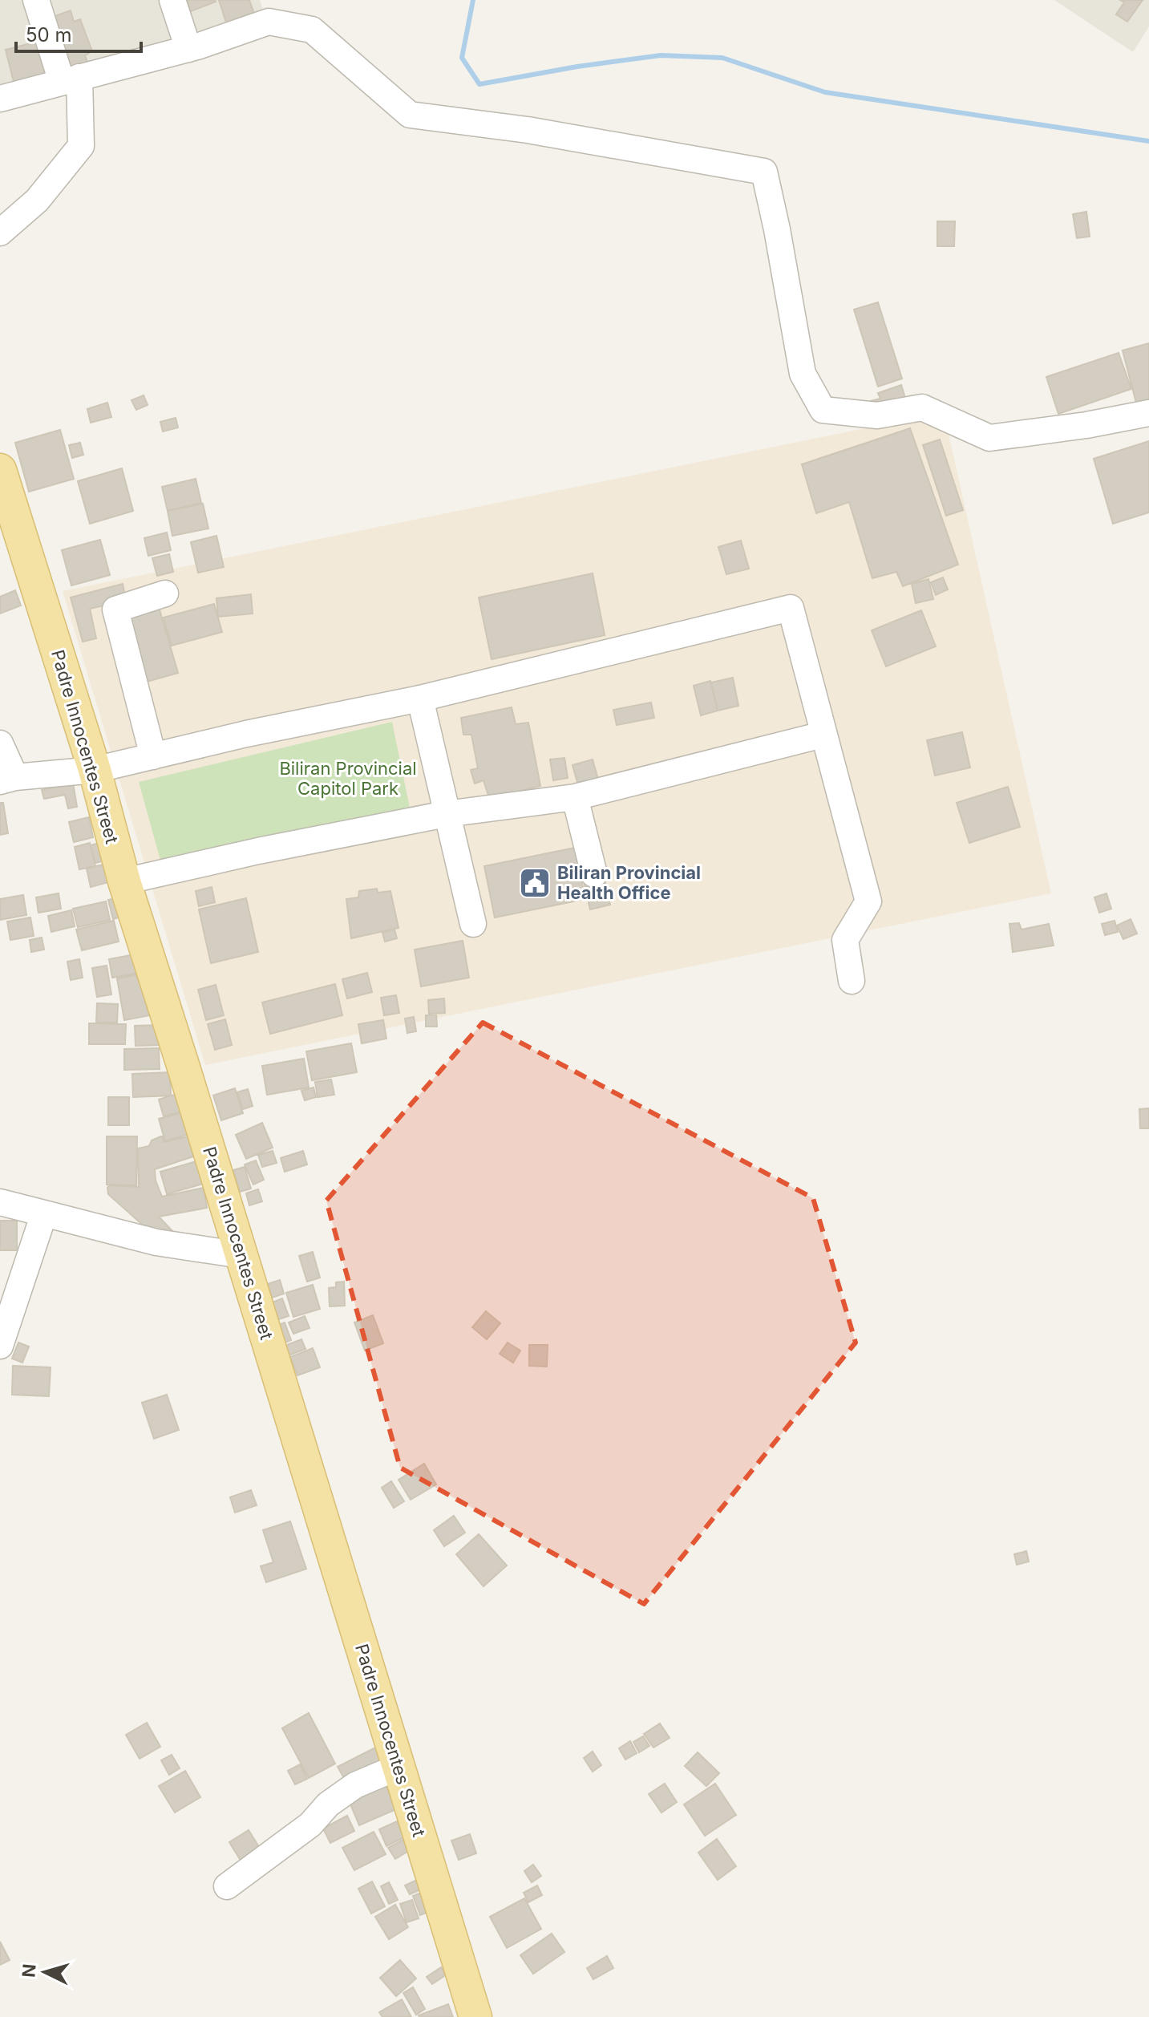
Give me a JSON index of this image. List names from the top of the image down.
{
  "streets": {
    "main road": ["Padre Innocentes Street"]
  },
  "parks": ["Biliran Provincial Capitol Park"],
  "places": {
    "public building": ["Biliran Provincial Health Office"]
  },
  "scale_bar": "50 m",
  "north": "left"
}
